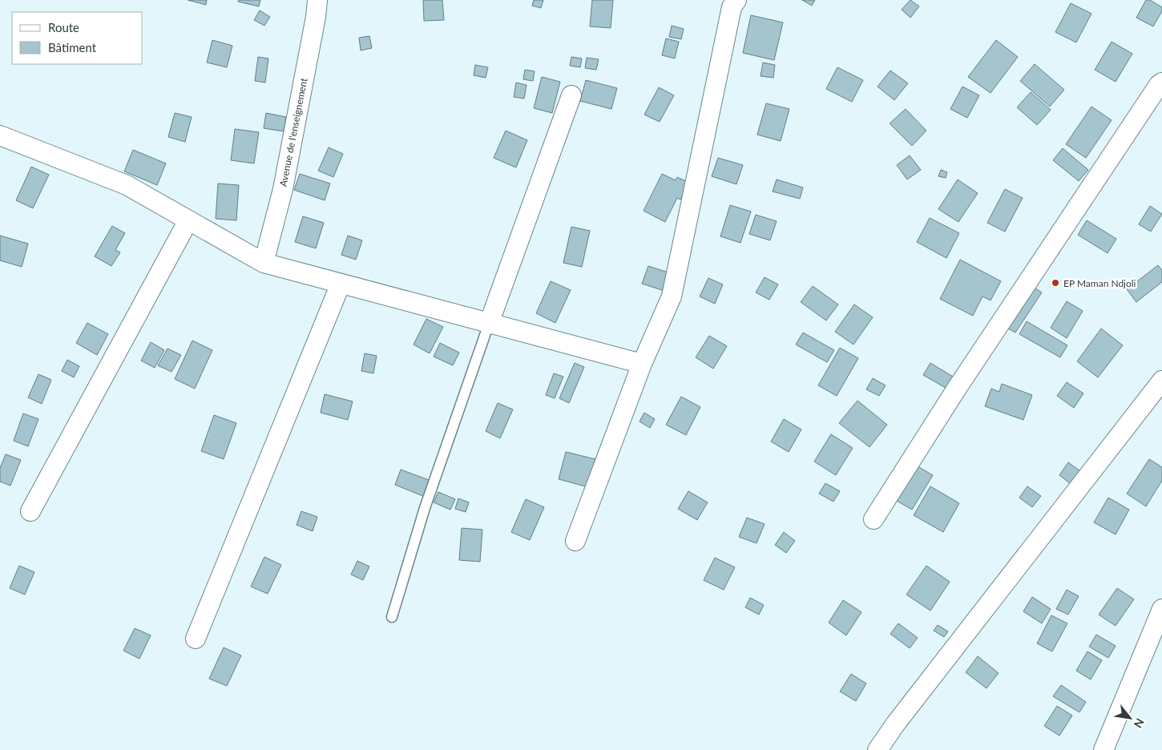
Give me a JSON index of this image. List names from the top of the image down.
{
  "streets": {
    "street": ["Avenue de l'enseignement"]
  },
  "places": ["EP Maman Ndjoli"],
  "legend": ["Route", "Bâtiment"],
  "north": "bottom right"
}
